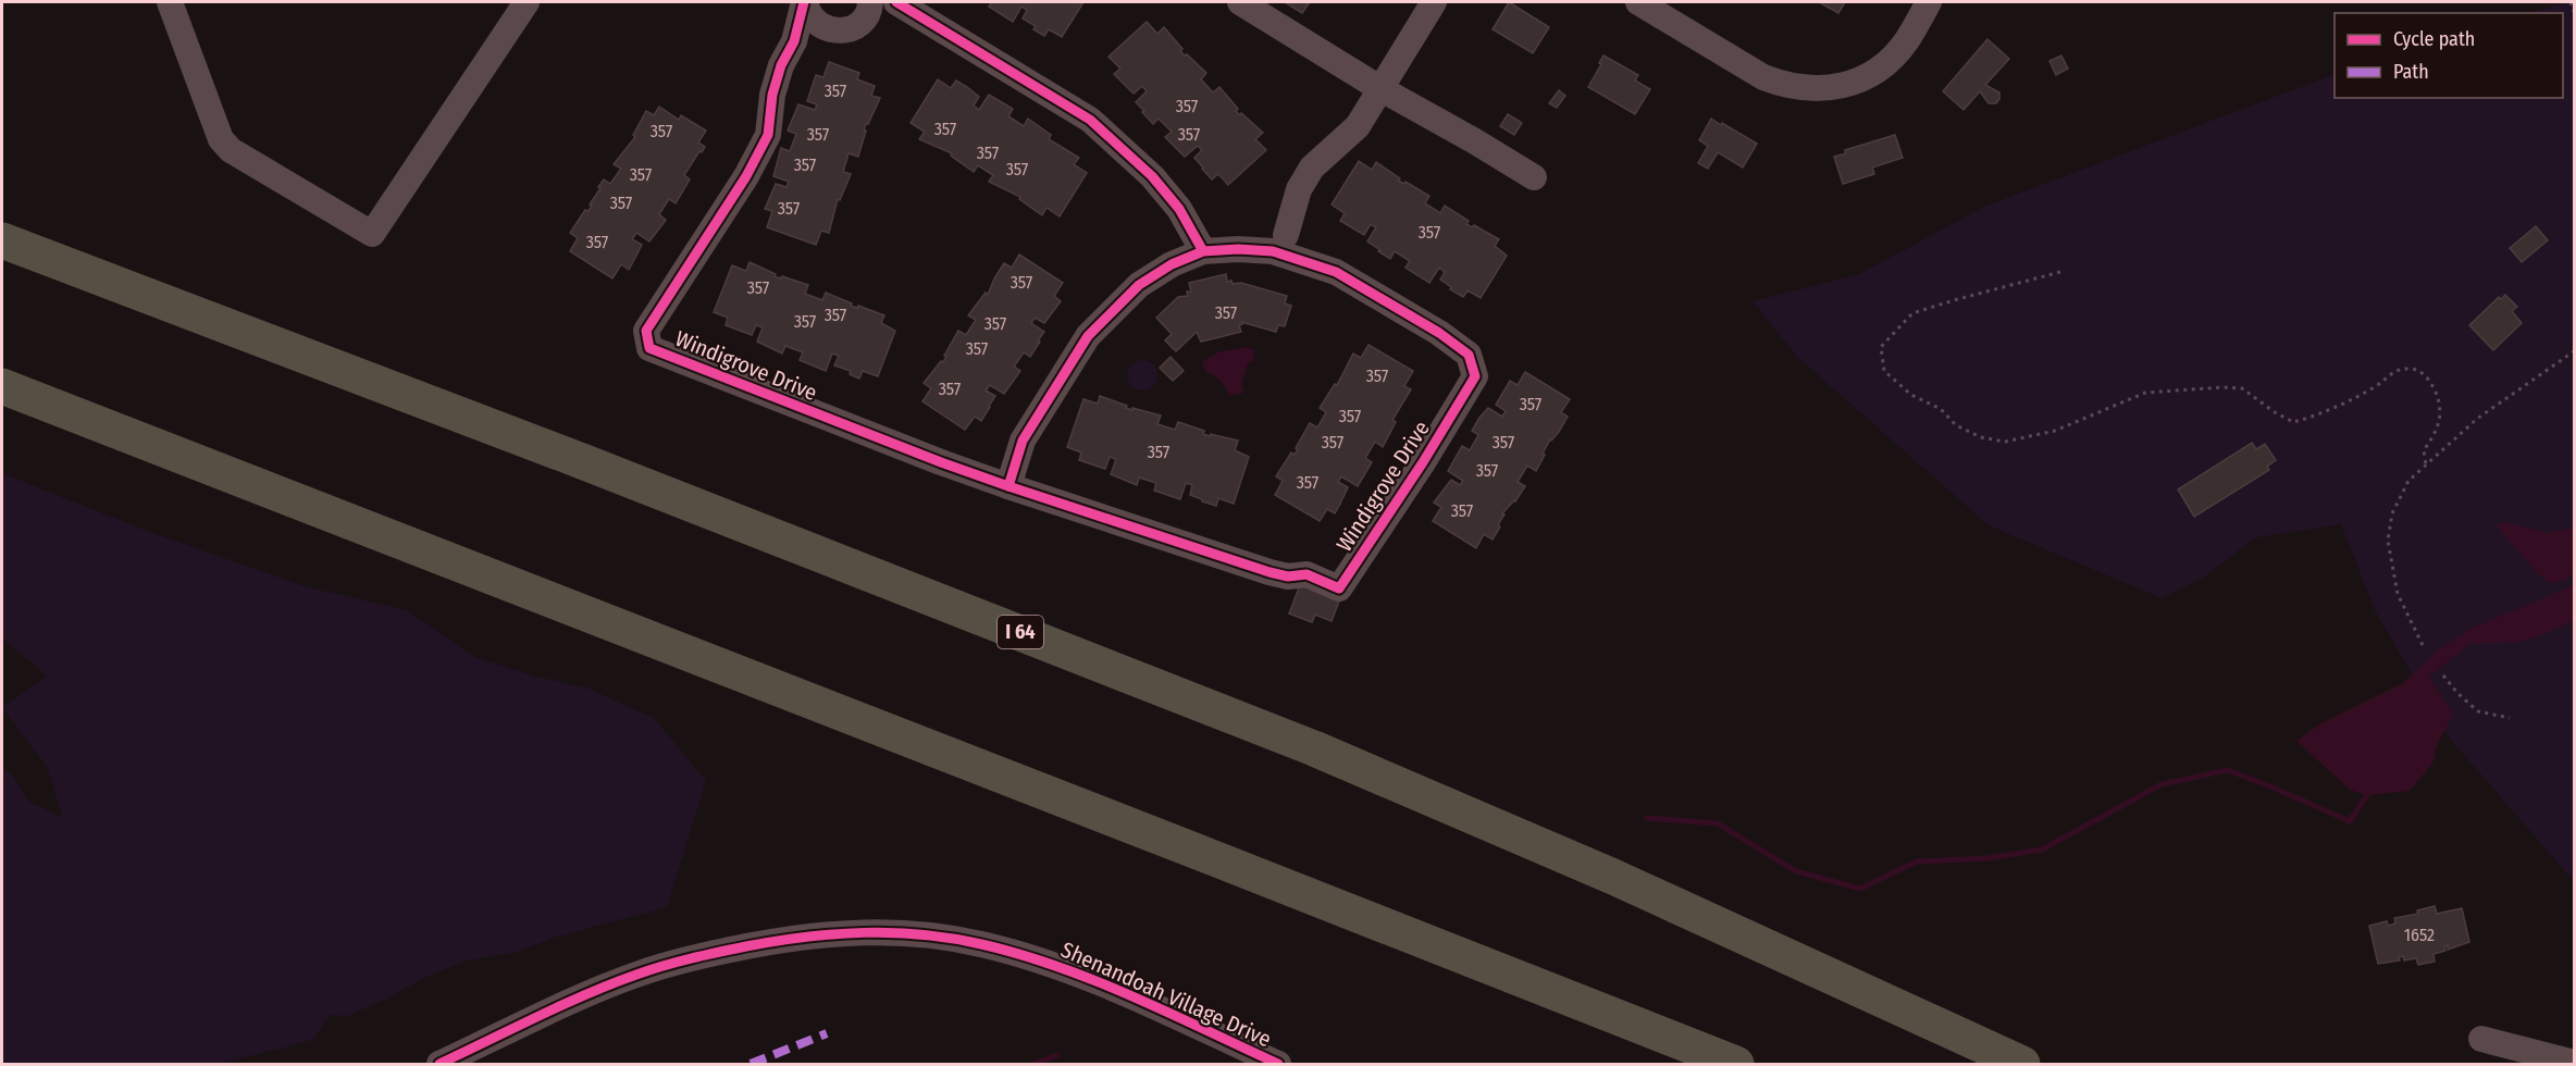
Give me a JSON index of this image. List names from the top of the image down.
{
  "streets": {
    "highway": ["I 64"],
    "street": ["Windigrove Drive", "Shenandoah Village Drive"]
  },
  "house_numbers": [
    "357",
    "357",
    "357",
    "357",
    "357",
    "357",
    "357",
    "357",
    "357",
    "357",
    "357",
    "357",
    "357",
    "357",
    "357",
    "357",
    "357",
    "357",
    "357",
    "357",
    "357",
    "357",
    "357",
    "357",
    "357",
    "357",
    "357",
    "357",
    "357",
    "357",
    "357",
    "1652"
  ],
  "legend": ["Cycle path", "Path"]
}
